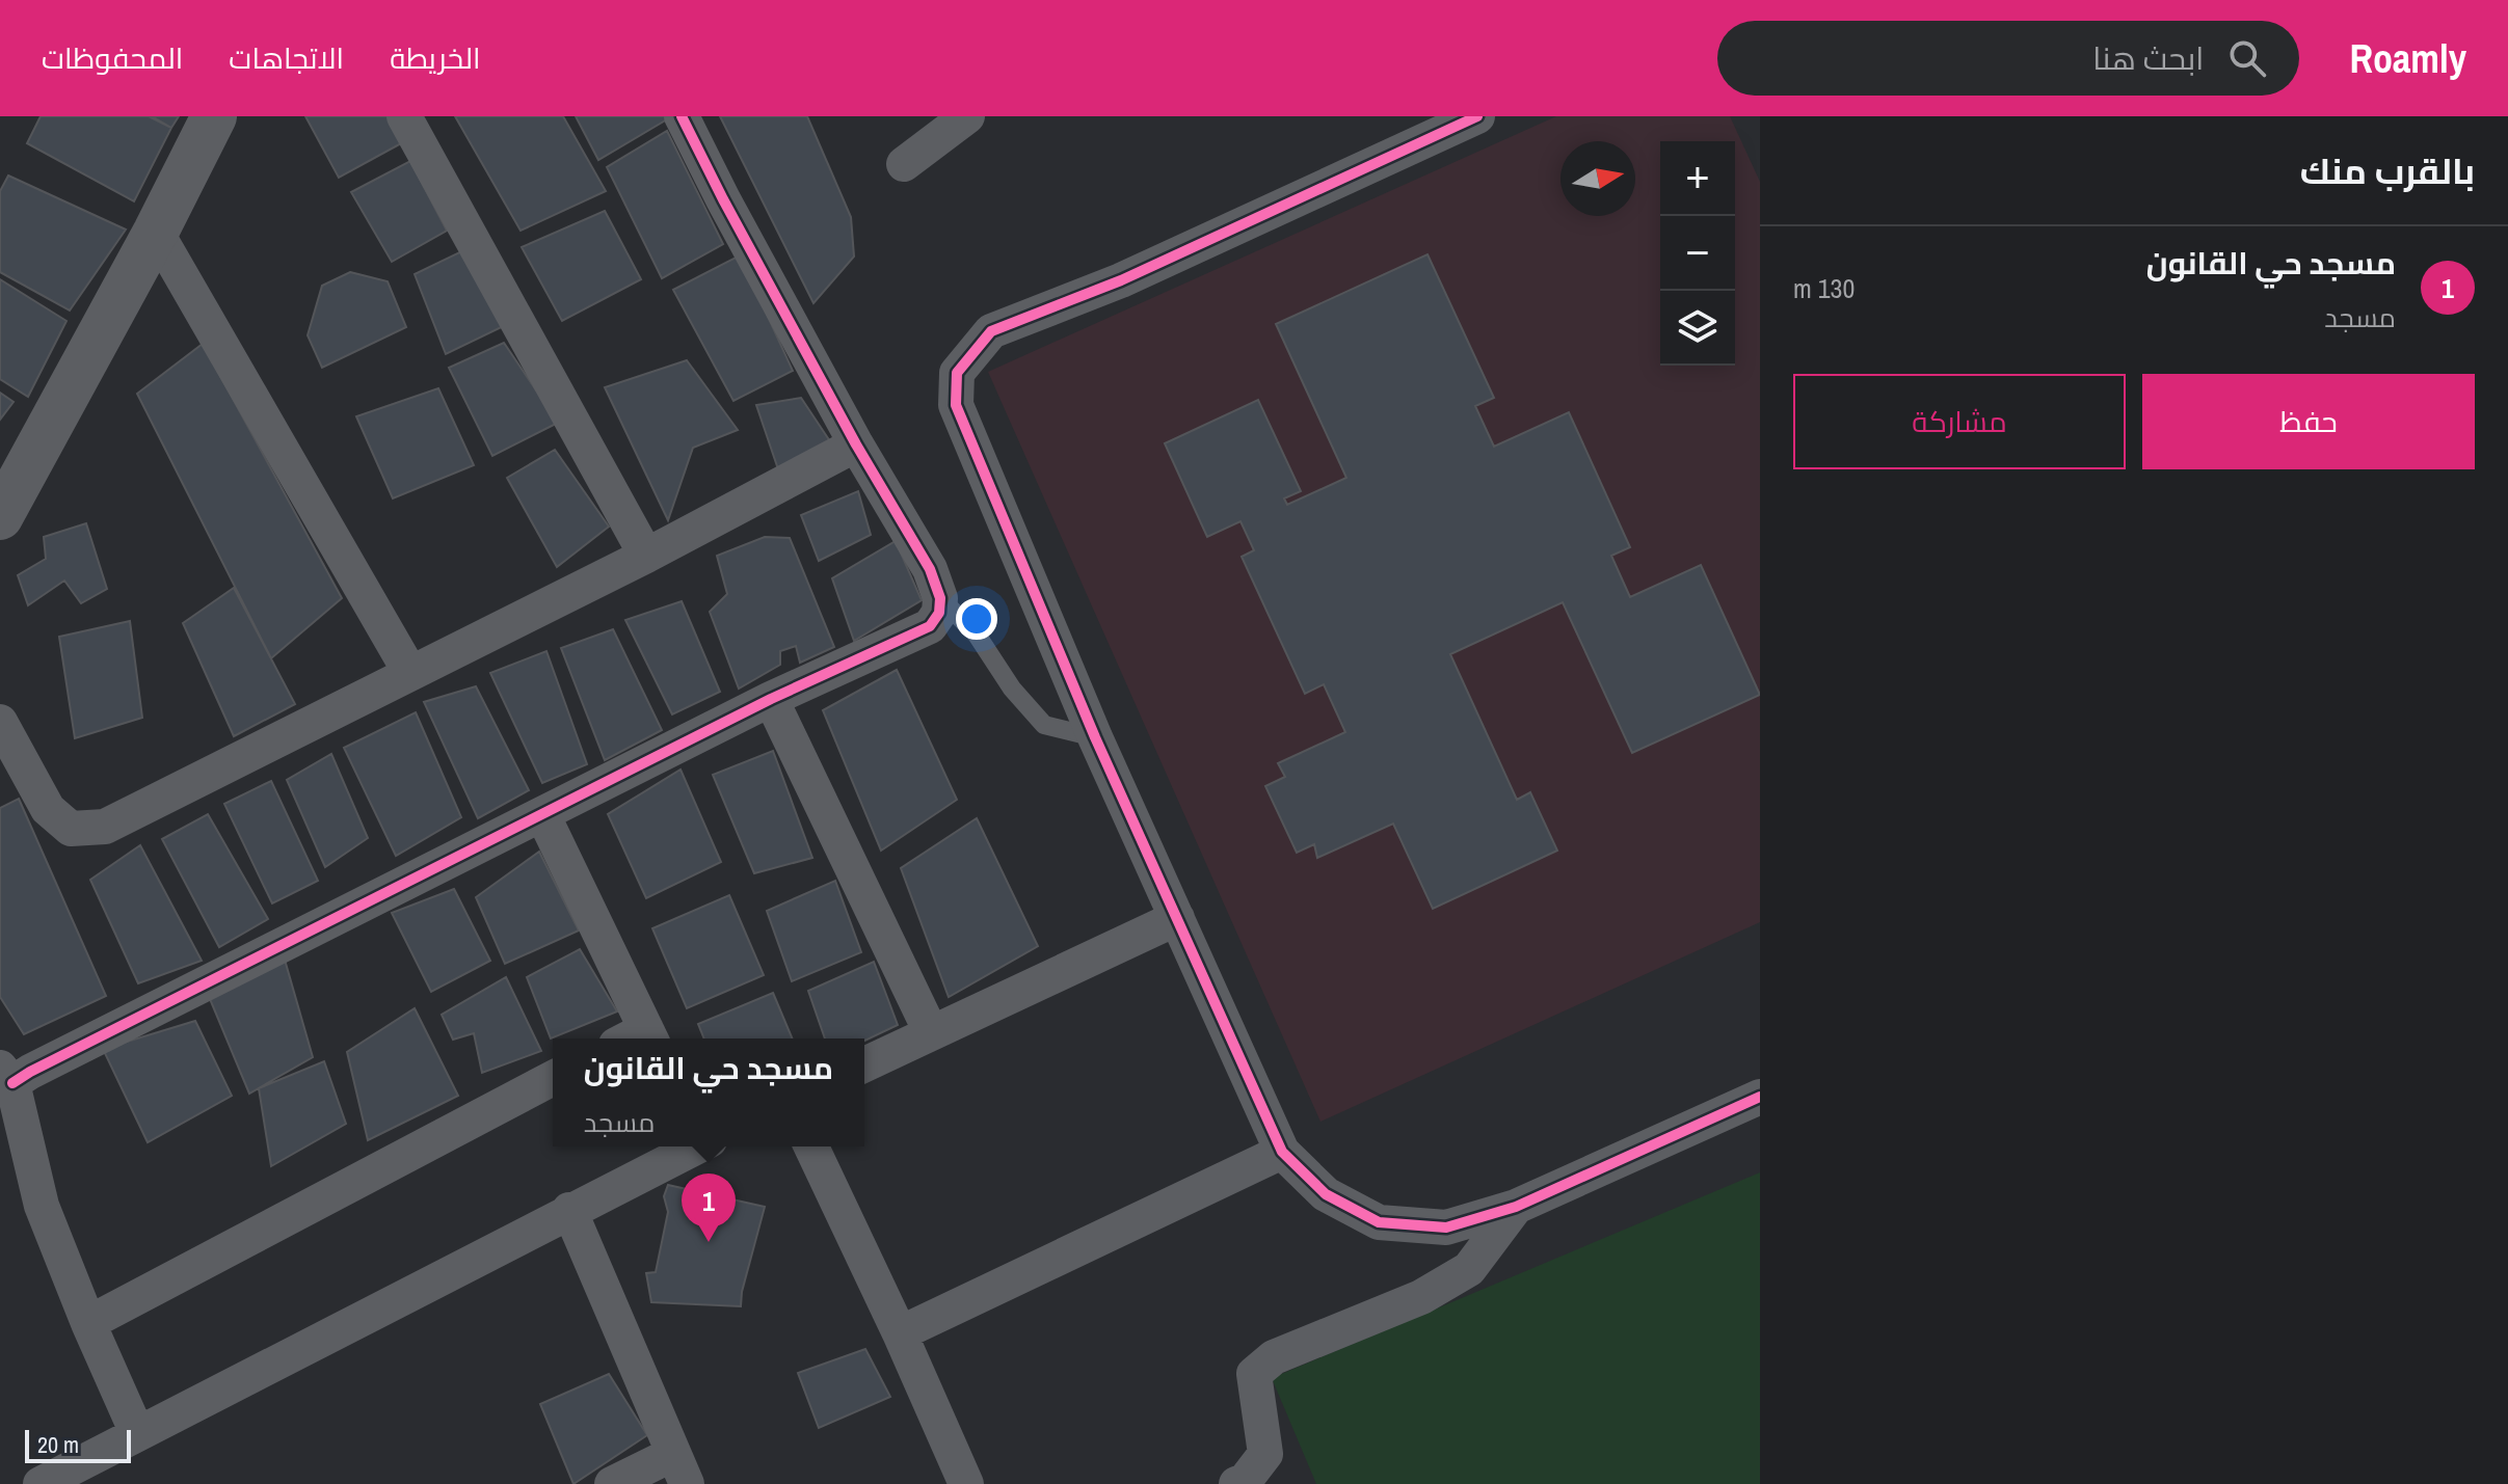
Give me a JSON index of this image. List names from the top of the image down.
{
  "scale_bar": "20 m",
  "north": "right",
  "page": {
    "header": "Roamly",
    "search": "ابحث هنا",
    "nav": ["الخريطة", "الاتجاهات", "المحفوظات"],
    "heading": "بالقرب منك",
    "map_buttons": ["+", "−"],
    "list": [
      {
        "mark": "1",
        "name": "مسجد حي القانون",
        "note": "مسجد",
        "value": "130 m"
      }
    ],
    "buttons": ["حفظ", "مشاركة"],
    "popup": ["مسجد حي القانون", "مسجد"],
    "pins": "1",
    "scale": "20 m"
  }
}
